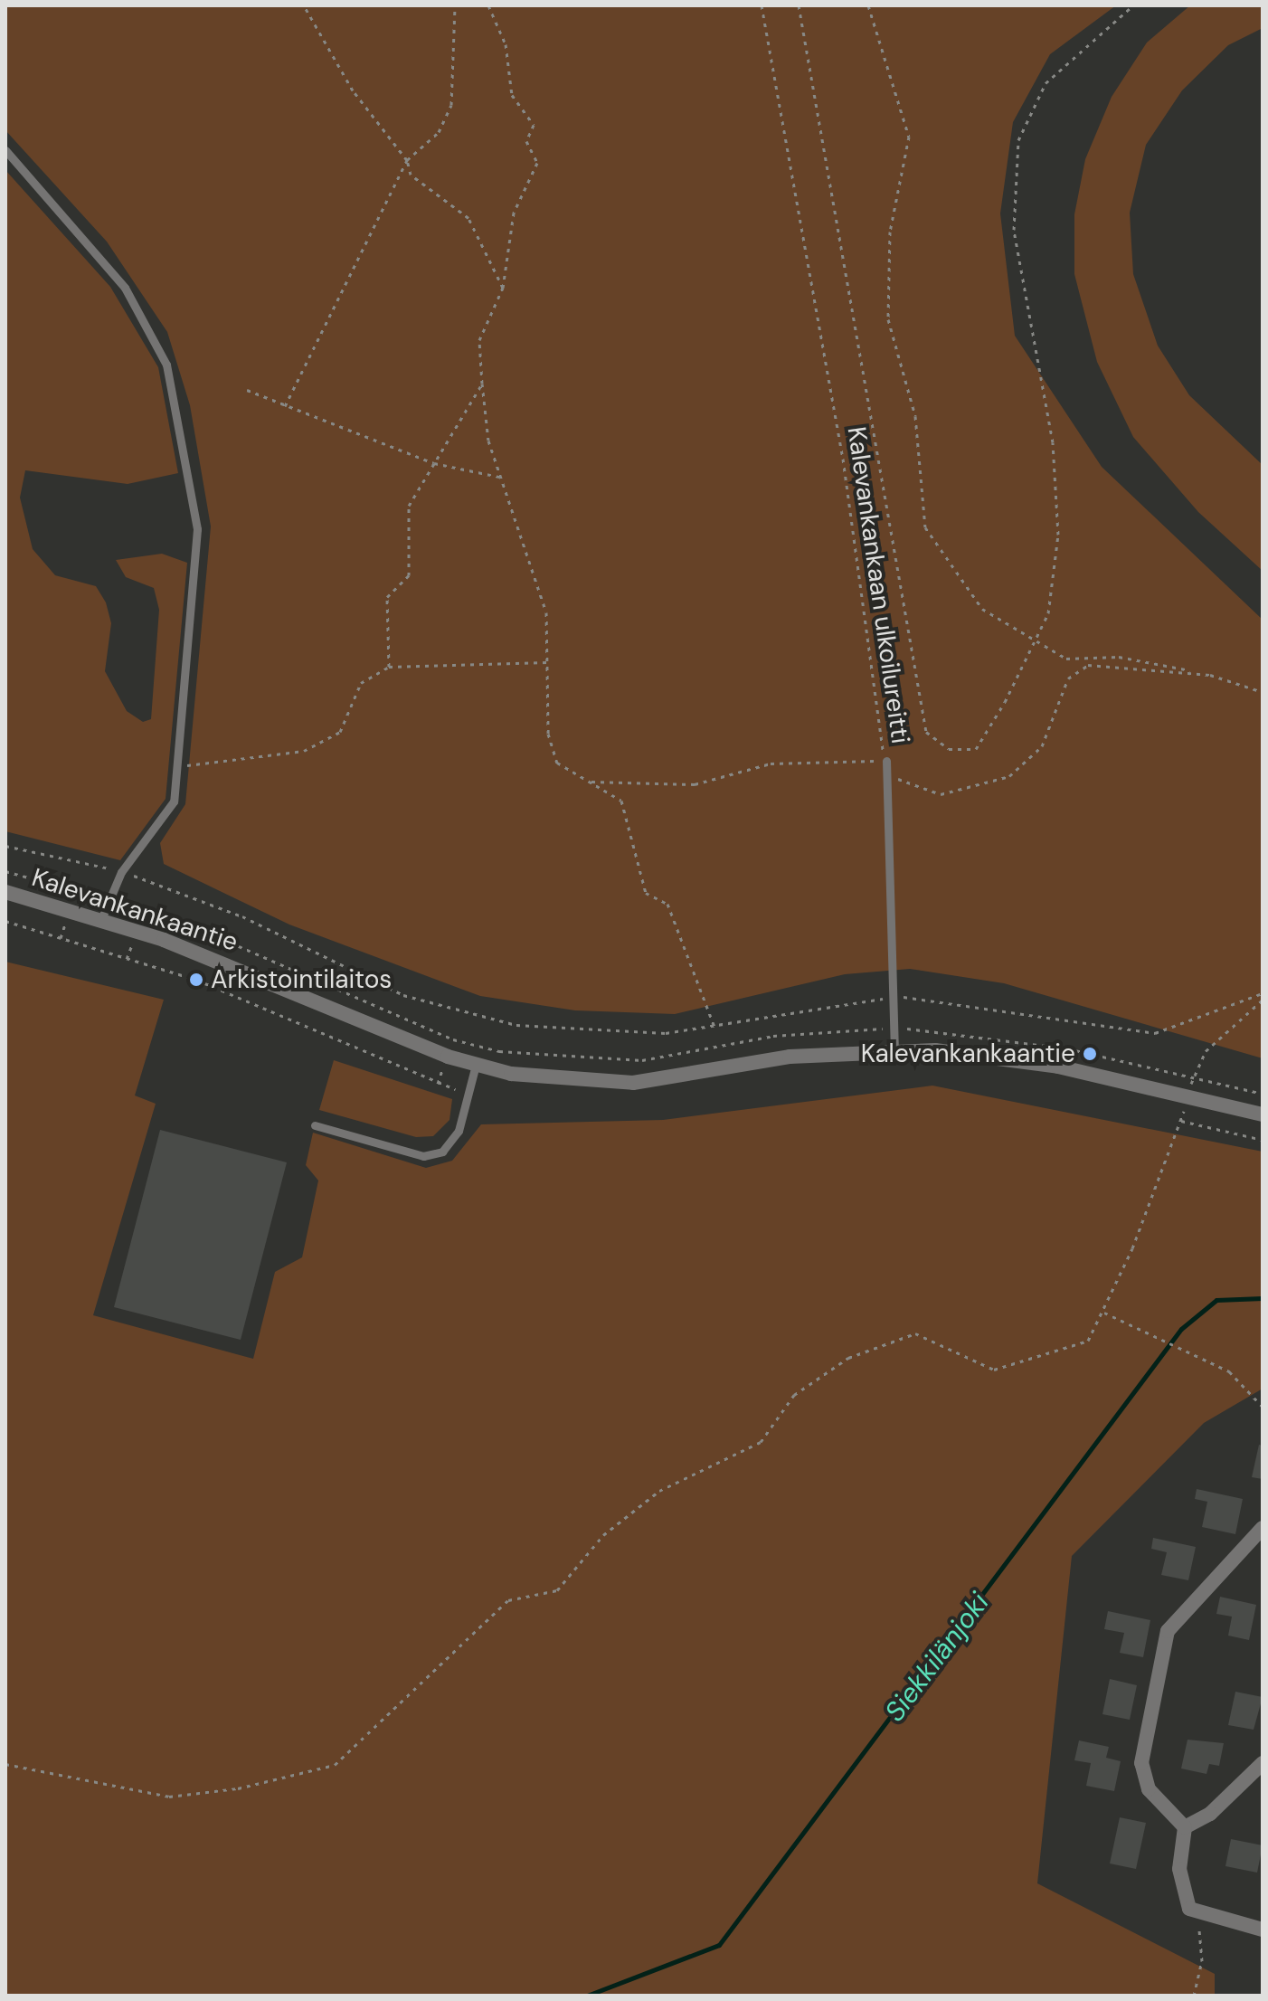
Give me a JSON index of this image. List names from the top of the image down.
{
  "streets": {
    "street": ["Kalevankankaantie"],
    "path": ["Kalevankankaan ulkoilureitti"]
  },
  "water": ["Siekkilänjoki"],
  "places": ["Arkistointilaitos", "Kalevankankaantie"]
}
